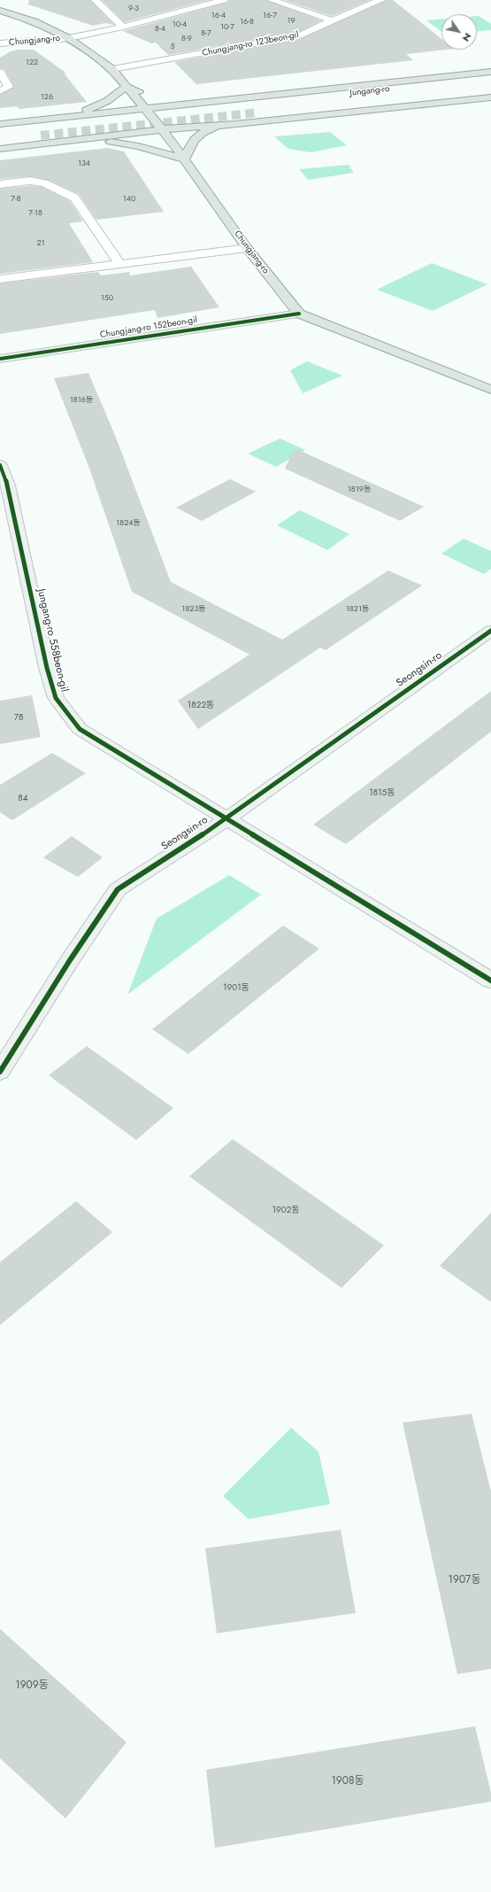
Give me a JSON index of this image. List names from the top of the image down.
{
  "streets": {
    "main road": ["Chungjang-ro", "Jungang-ro"],
    "street": [
      "Chungjang-ro 123beon-gil",
      "Chungjang-ro 152beon-gil",
      "Jungang-ro 558beon-gil",
      "Seongsin-ro"
    ]
  },
  "crossings": [
    ["Chungjang-ro", "Chungjang-ro 123beon-gil"],
    ["Chungjang-ro", "Chungjang-ro 152beon-gil"],
    ["Jungang-ro 558beon-gil", "Seongsin-ro"]
  ],
  "house_numbers": [
    "9-3",
    "16-4",
    "16-7",
    "19",
    "16-8",
    "10-4",
    "10-7",
    "8-4",
    "8-7",
    "8-9",
    "5",
    "122",
    "126",
    "134",
    "7-8",
    "140",
    "7-18",
    "21",
    "150",
    "1816동",
    "1819동",
    "1824동",
    "1823동",
    "1821동",
    "1822동",
    "78",
    "1815동",
    "84",
    "1901동",
    "1902동",
    "1907동",
    "1909동",
    "1908동"
  ],
  "north": "bottom right"
}
